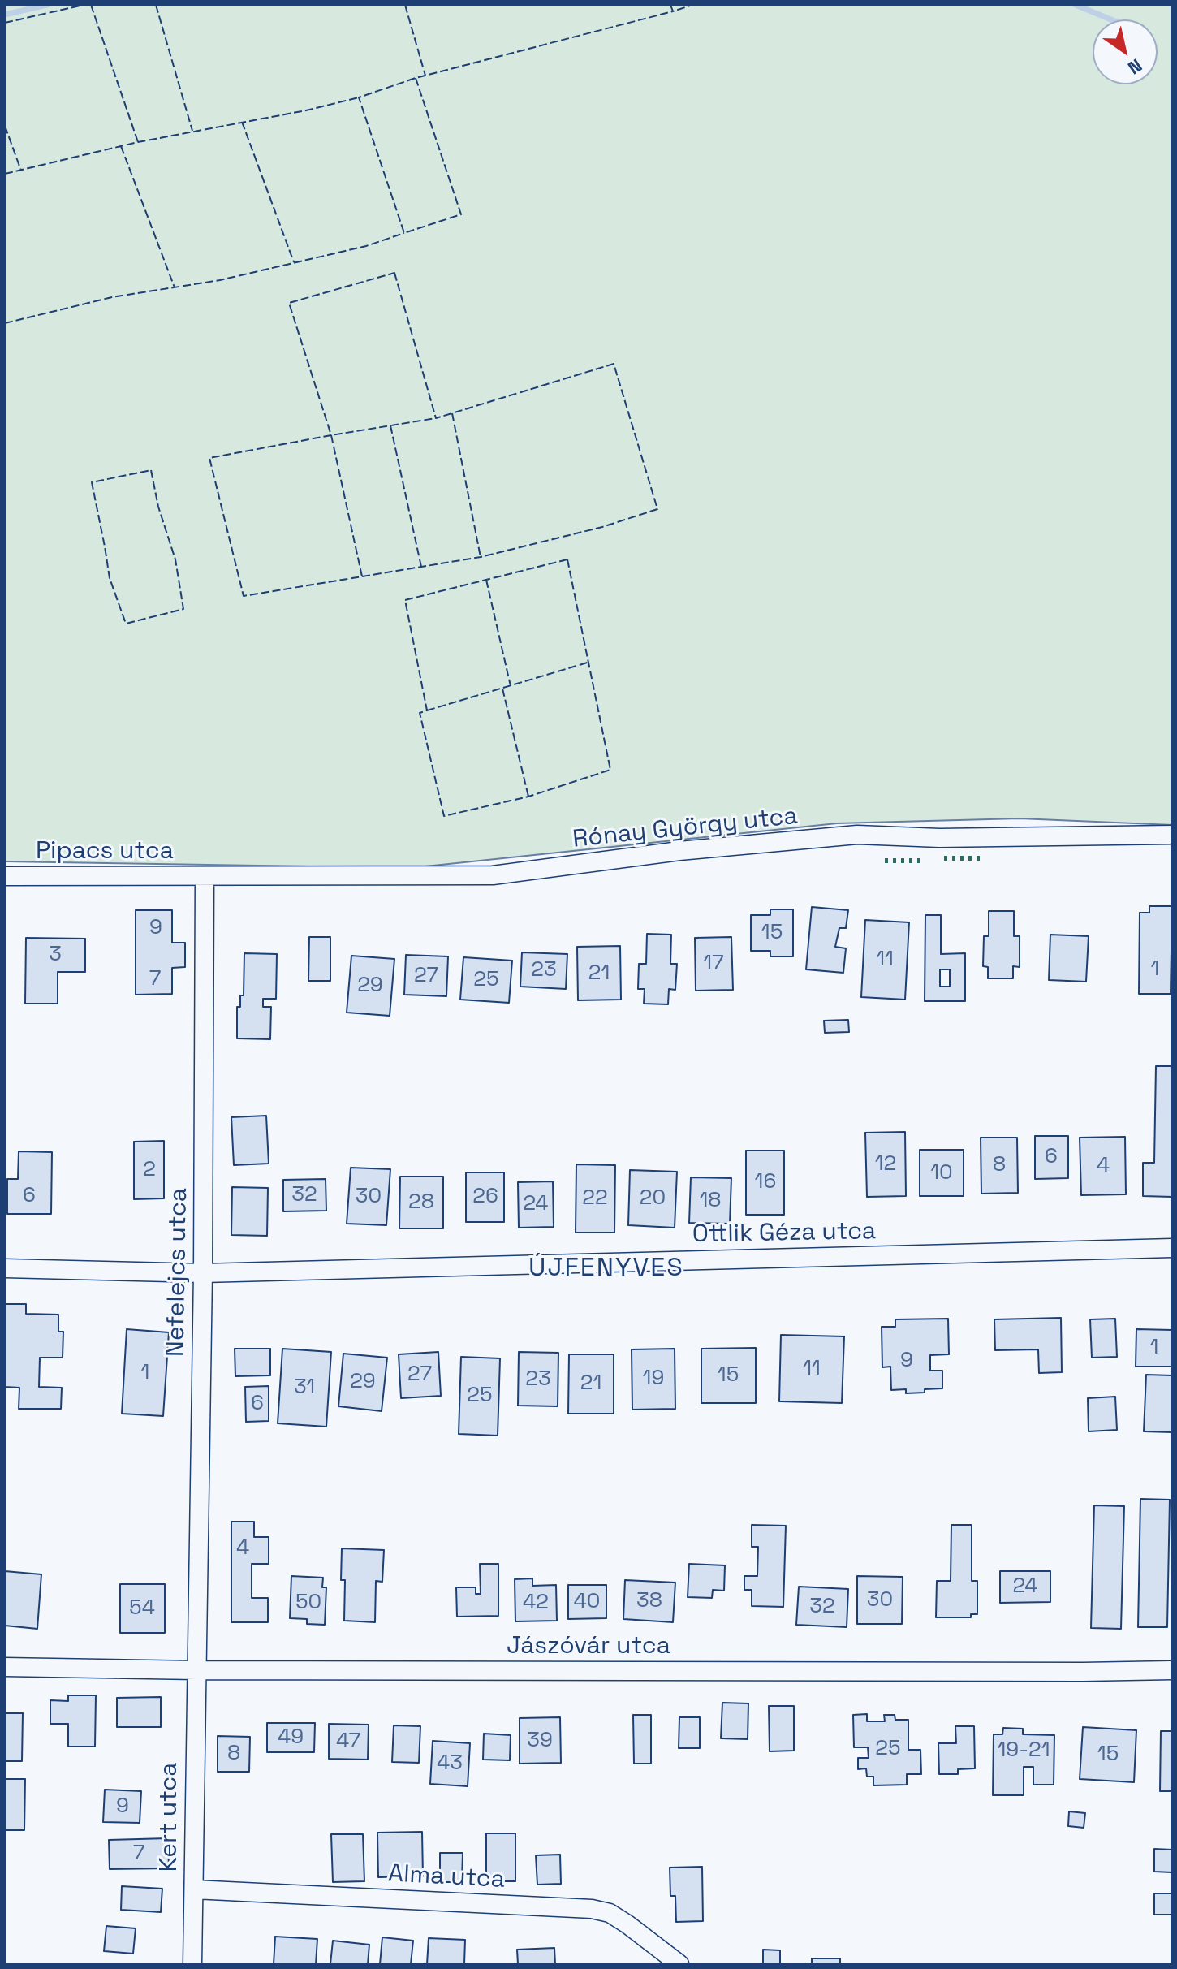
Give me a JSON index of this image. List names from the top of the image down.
{
  "streets": {
    "street": [
      "Rónay György utca",
      "Pipacs utca",
      "Ottlik Géza utca",
      "Nefelejcs utca",
      "Jászóvár utca",
      "Kert utca",
      "Alma utca"
    ]
  },
  "crossings": [
    ["Rónay György utca", "Pipacs utca"],
    ["Rónay György utca", "Nefelejcs utca"],
    ["Pipacs utca", "Nefelejcs utca"],
    ["Ottlik Géza utca", "Nefelejcs utca"],
    ["Nefelejcs utca", "Jászóvár utca"],
    ["Nefelejcs utca", "Kert utca"],
    ["Jászóvár utca", "Kert utca"],
    ["Kert utca", "Alma utca"]
  ],
  "districts": ["ÚJFENYVES"],
  "house_numbers": [
    "9",
    "15",
    "3",
    "11",
    "17",
    "1",
    "23",
    "21",
    "27",
    "7",
    "25",
    "29",
    "6",
    "12",
    "8",
    "4",
    "2",
    "10",
    "16",
    "32",
    "6",
    "30",
    "26",
    "22",
    "20",
    "18",
    "28",
    "24",
    "1",
    "9",
    "11",
    "1",
    "27",
    "15",
    "19",
    "23",
    "29",
    "21",
    "31",
    "25",
    "6",
    "4",
    "24",
    "30",
    "38",
    "40",
    "50",
    "42",
    "32",
    "54",
    "49",
    "39",
    "47",
    "25",
    "19-21",
    "8",
    "15",
    "43",
    "9",
    "7"
  ],
  "north": "bottom right"
}
